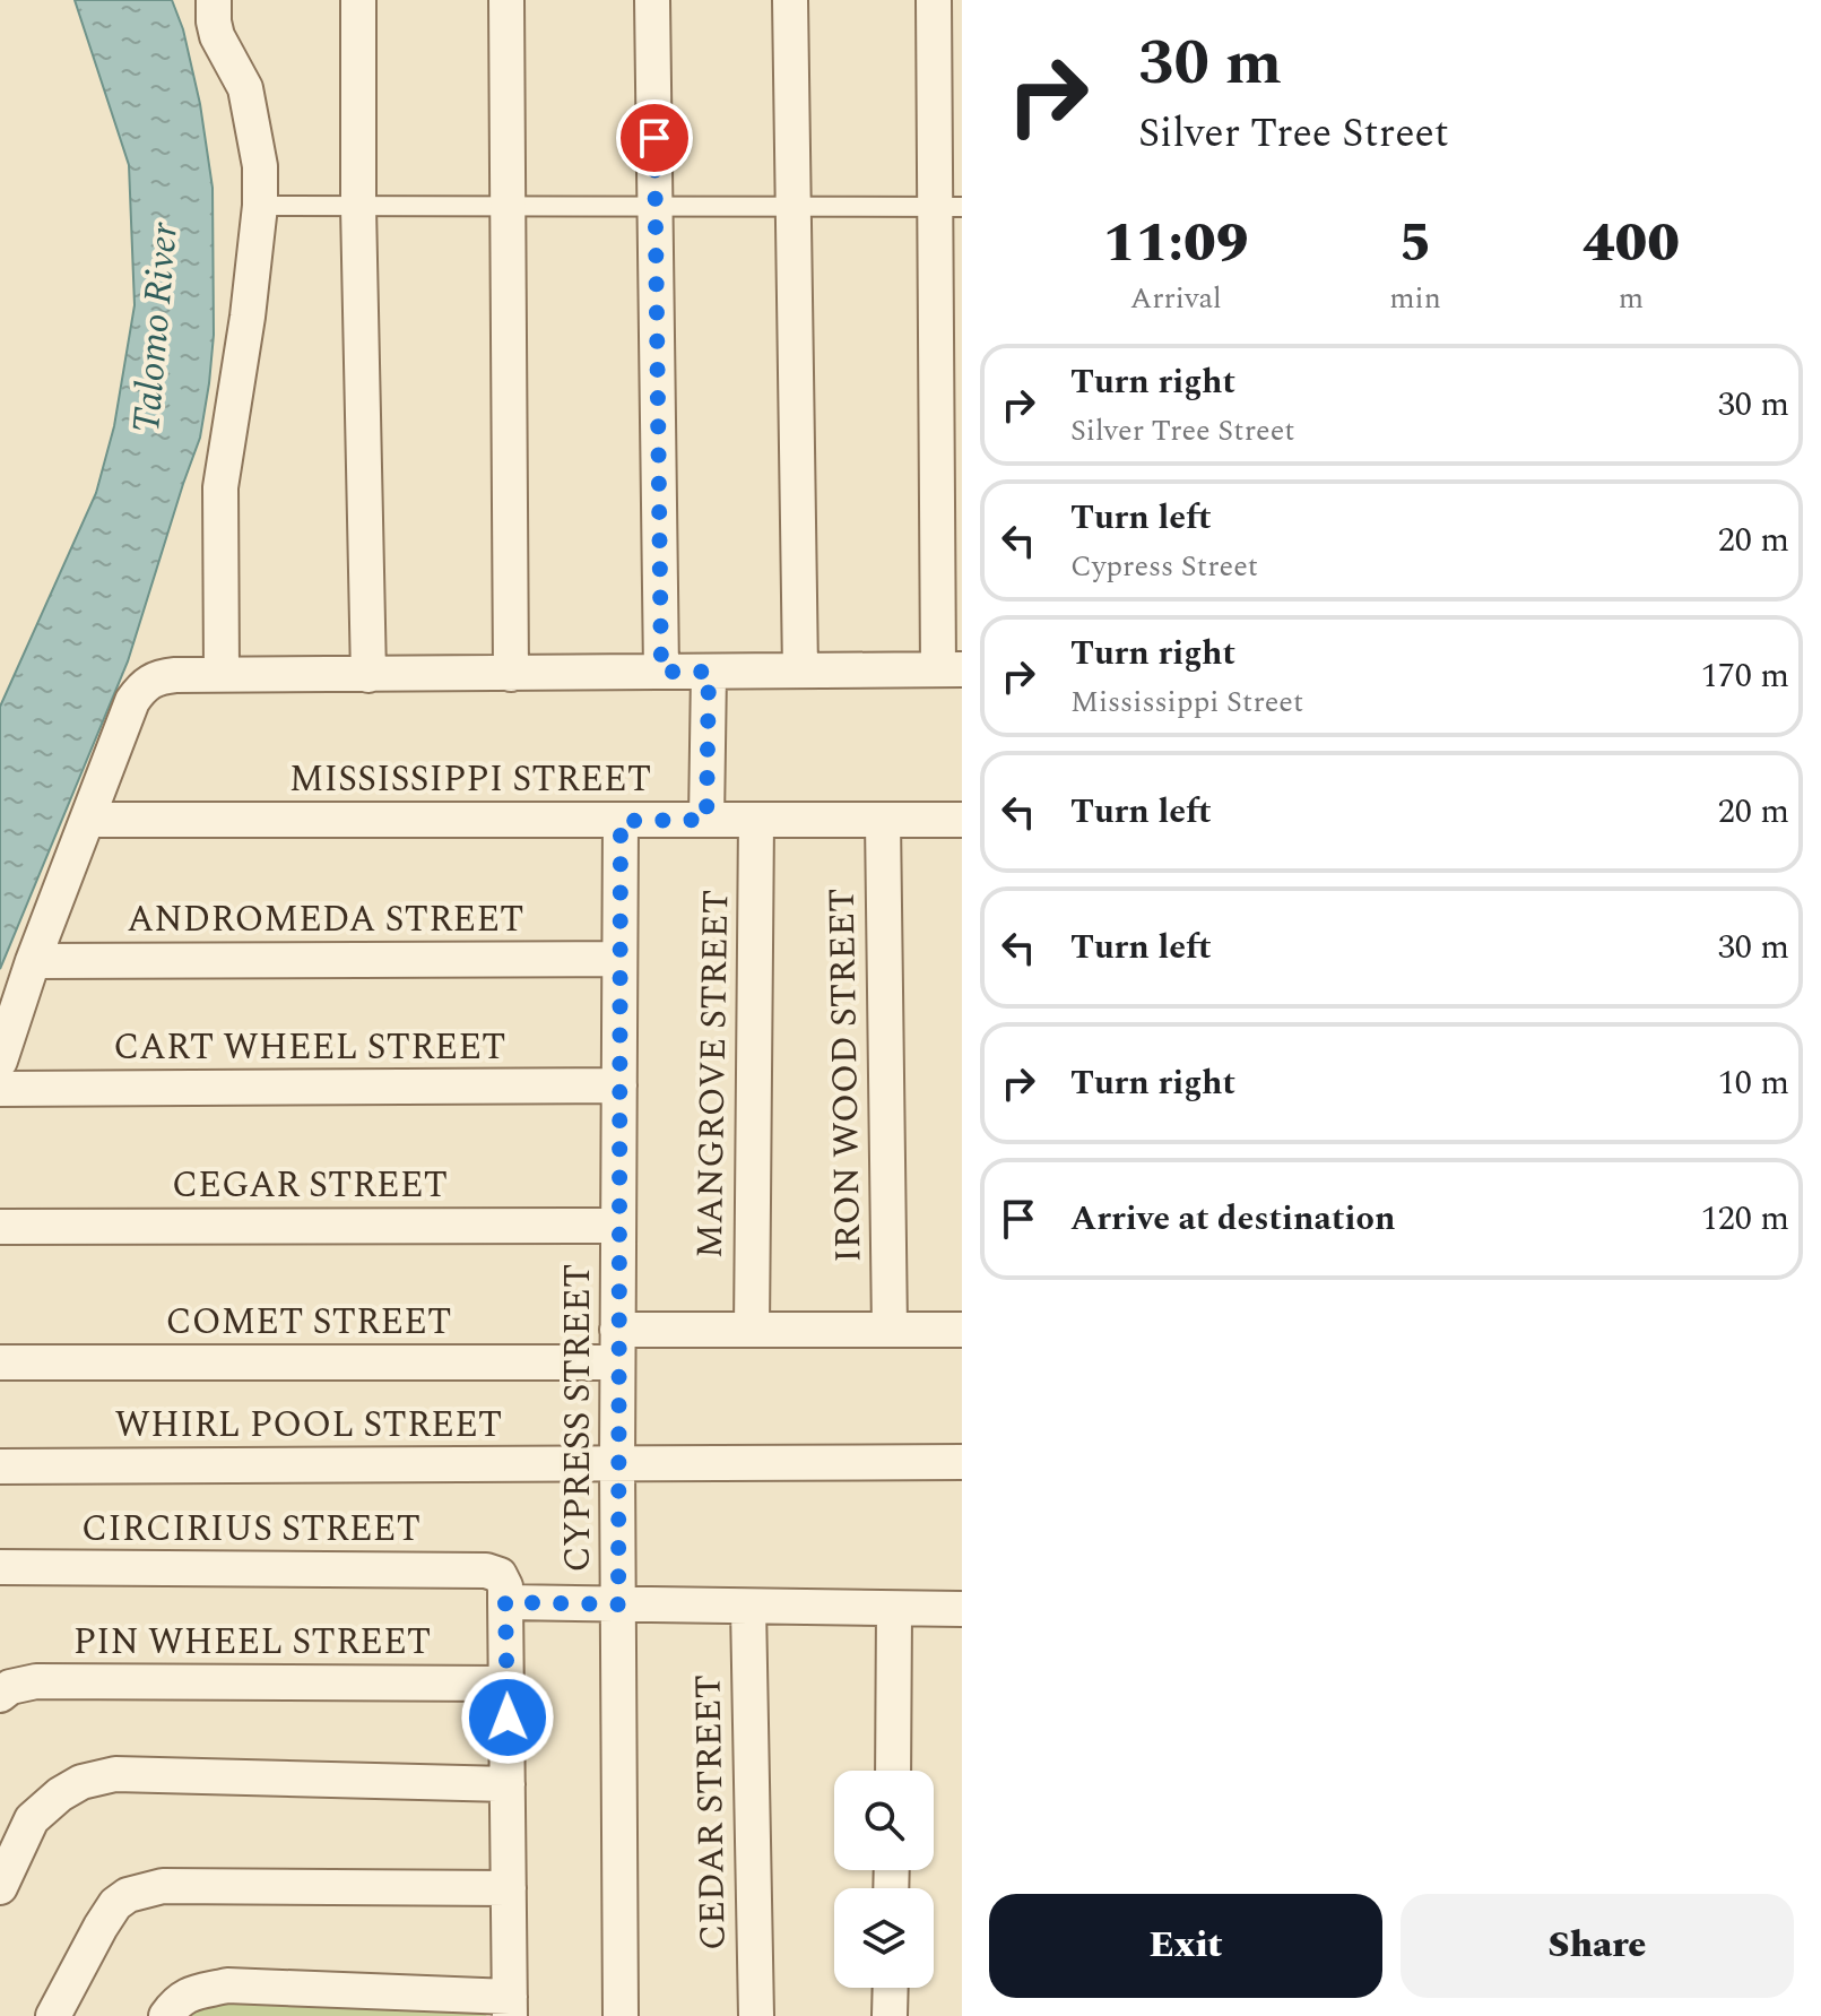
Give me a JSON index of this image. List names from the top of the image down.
{
  "streets": {
    "street": [
      "MISSISSIPPI STREET",
      "ANDROMEDA STREET",
      "CART WHEEL STREET",
      "MANGROVE STREET",
      "IRON WOOD STREET",
      "CEGAR STREET",
      "COMET STREET",
      "CYPRESS STREET",
      "WHIRL POOL STREET",
      "CIRCIRIUS STREET",
      "PIN WHEEL STREET",
      "CEDAR STREET"
    ]
  },
  "crossings": [
    ["MISSISSIPPI STREET", "MANGROVE STREET"],
    ["MISSISSIPPI STREET", "IRON WOOD STREET"],
    ["MISSISSIPPI STREET", "CYPRESS STREET"],
    ["ANDROMEDA STREET", "CYPRESS STREET"],
    ["CART WHEEL STREET", "CYPRESS STREET"],
    ["MANGROVE STREET", "COMET STREET"],
    ["IRON WOOD STREET", "COMET STREET"],
    ["CEGAR STREET", "CYPRESS STREET"],
    ["COMET STREET", "CYPRESS STREET"],
    ["CYPRESS STREET", "WHIRL POOL STREET"],
    ["CYPRESS STREET", "CIRCIRIUS STREET"],
    ["CIRCIRIUS STREET", "CEDAR STREET"]
  ],
  "water": ["Talomo River"],
  "page": {
    "turn": ["30 m", "Silver Tree Street"],
    "eta": [
      "11:09",
      "Arrival",
      "5",
      "min",
      "400",
      "m"
    ],
    "list": [
      {
        "name": "Turn right",
        "note": "Silver Tree Street",
        "value": "30 m"
      },
      {
        "name": "Turn left",
        "note": "Cypress Street",
        "value": "20 m"
      },
      {
        "name": "Turn right",
        "note": "Mississippi Street",
        "value": "170 m"
      },
      {
        "name": "Turn left",
        "value": "20 m"
      },
      {
        "name": "Turn left",
        "value": "30 m"
      },
      {
        "name": "Turn right",
        "value": "10 m"
      },
      {
        "name": "Arrive at destination",
        "value": "120 m"
      }
    ],
    "buttons": ["Exit", "Share"]
  }
}
